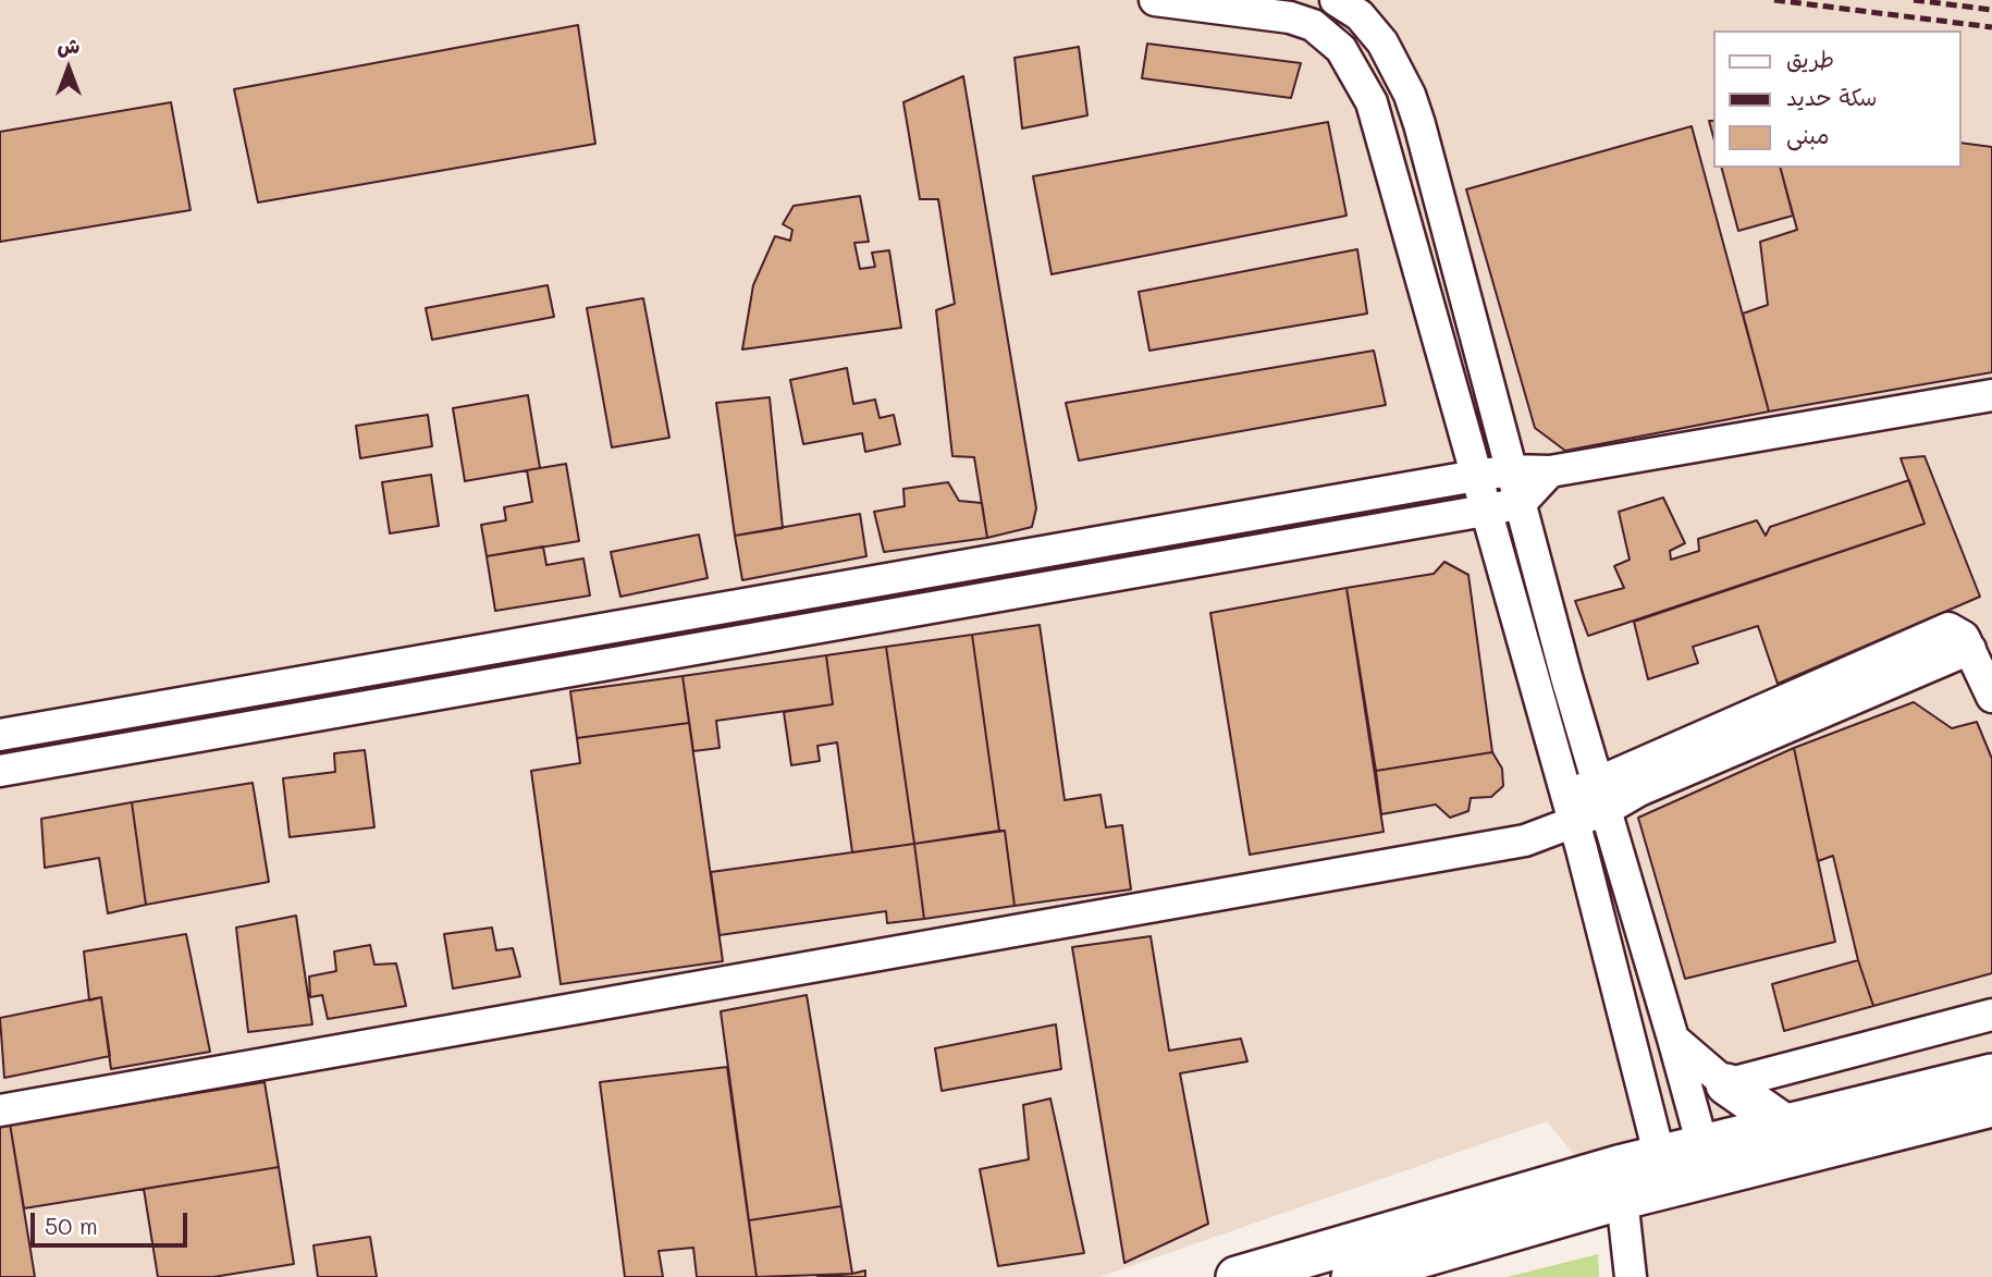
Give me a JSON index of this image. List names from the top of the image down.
{
  "legend": ["طريق", "سكة حديد", "مبنى"],
  "scale_bar": "50 m",
  "north": "top"
}
